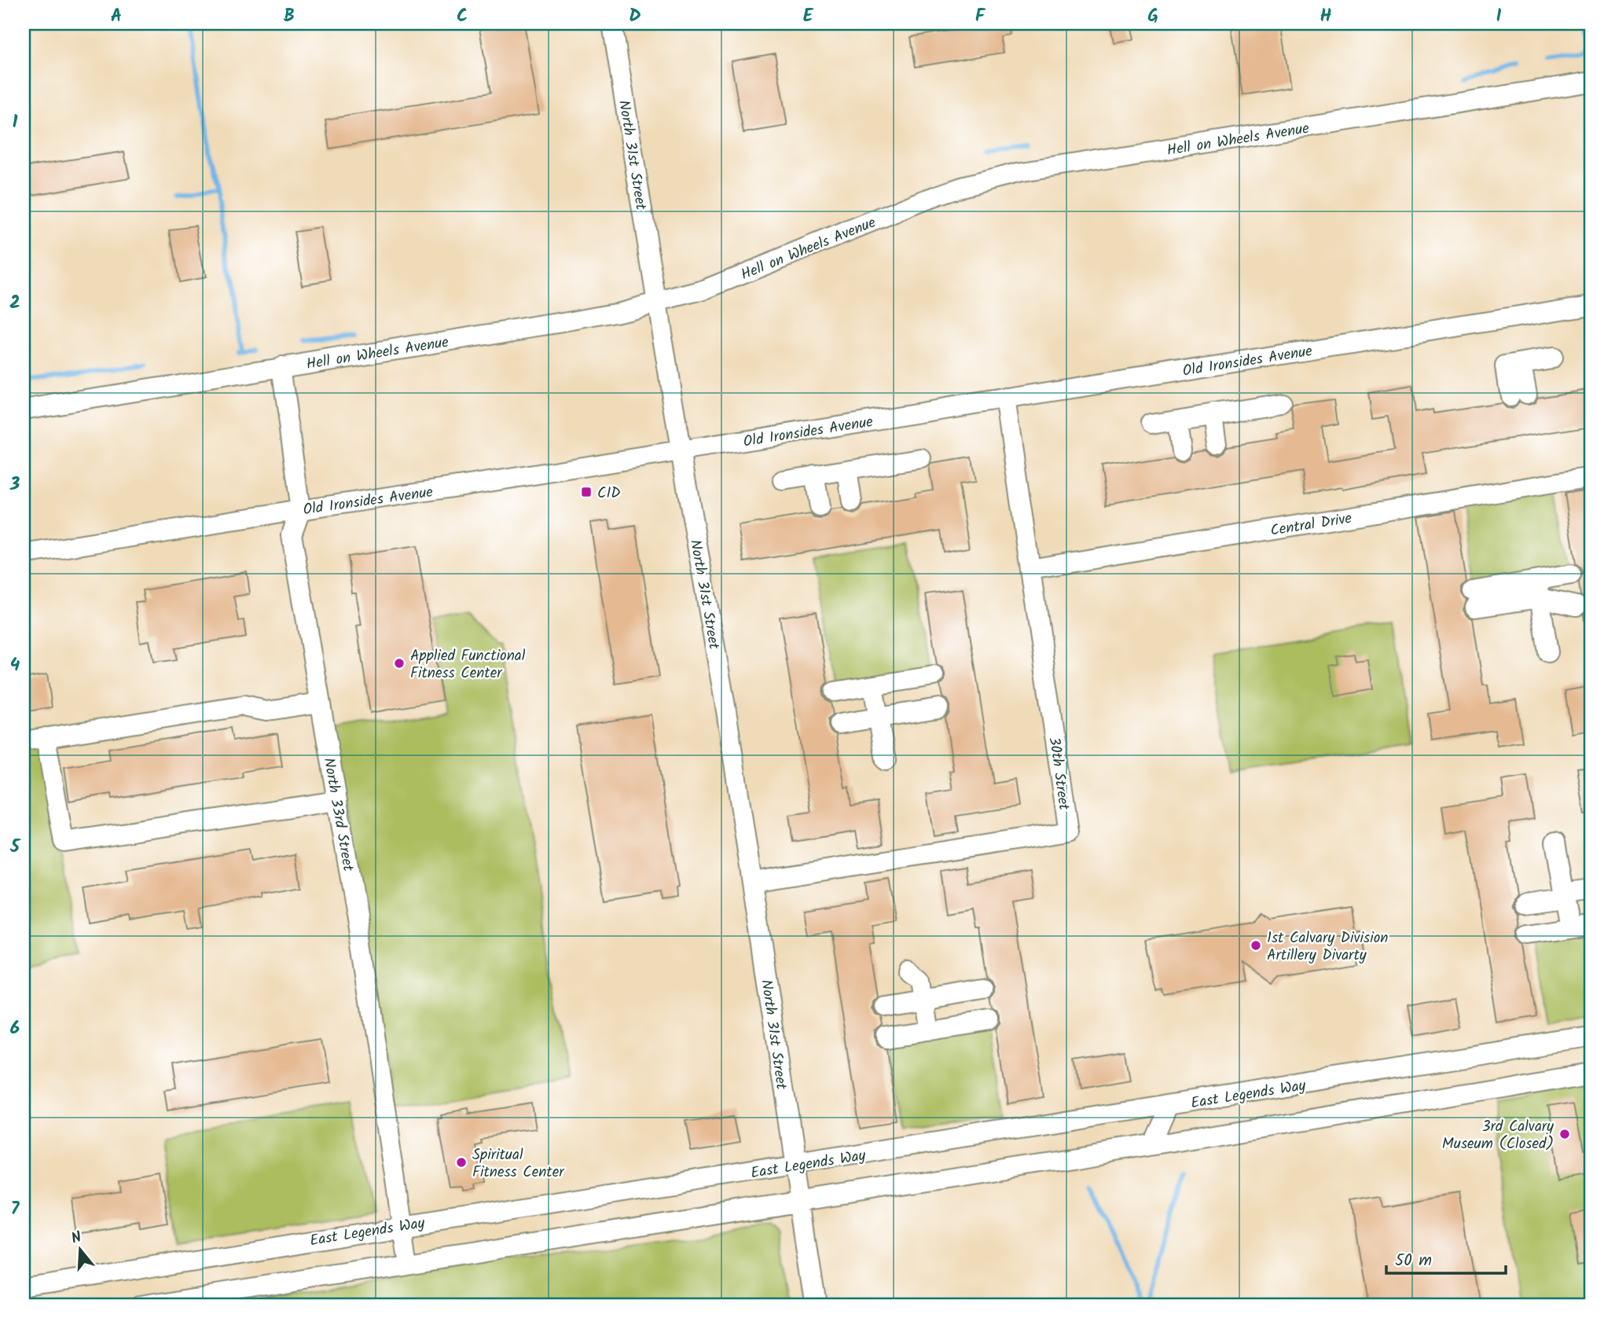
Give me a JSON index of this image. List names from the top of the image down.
{
  "streets": {
    "street": [
      "Hell on Wheels Avenue",
      "North 31st Street",
      "Old Ironsides Avenue",
      "Central Drive",
      "30th Street",
      "North 33rd Street",
      "East Legends Way"
    ]
  },
  "crossings": [
    ["Hell on Wheels Avenue", "North 31st Street"],
    ["Hell on Wheels Avenue", "North 33rd Street"],
    ["North 31st Street", "Old Ironsides Avenue"],
    ["North 31st Street", "30th Street"],
    ["North 31st Street", "East Legends Way"],
    ["Old Ironsides Avenue", "30th Street"],
    ["Old Ironsides Avenue", "North 33rd Street"],
    ["Central Drive", "30th Street"],
    ["North 33rd Street", "East Legends Way"]
  ],
  "places": {
    "transit": ["CID"],
    "other": [
      "Applied Functional Fitness Center",
      "1st Calvary Division Artillery Divarty",
      "3rd Calvary Museum (Closed)",
      "Spiritual Fitness Center"
    ]
  },
  "scale_bar": "50 m",
  "north": "top",
  "grid": {
    "columns": [
      "A",
      "B",
      "C",
      "D",
      "E",
      "F",
      "G",
      "H",
      "I"
    ],
    "rows": [
      "1",
      "2",
      "3",
      "4",
      "5",
      "6",
      "7"
    ]
  }
}
